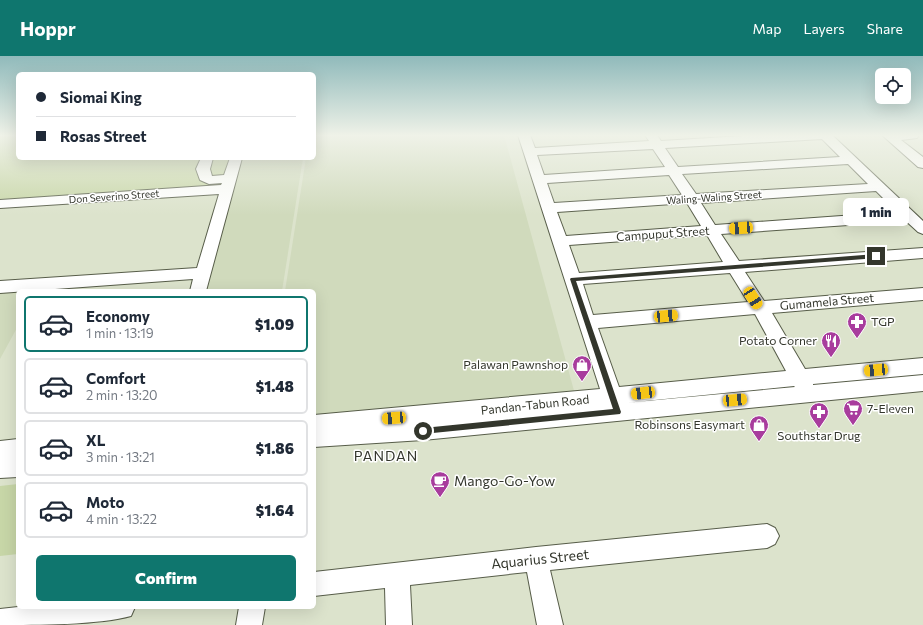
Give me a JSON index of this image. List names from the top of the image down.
{
  "streets": {
    "street": [
      "Don Severino Street",
      "Waling-Waling Street",
      "Campuput Street",
      "Gumamela Street",
      "Pandan-Tabun Road",
      "Aquarius Street"
    ]
  },
  "districts": ["PANDAN"],
  "places": {
    "pharmacy": ["TGP", "Southstar Drug"],
    "restaurant": ["Potato Corner"],
    "shop": ["Palawan Pawnshop", "Robinsons Easymart"],
    "supermarket": ["7-Eleven"],
    "cafe": ["Mango-Go-Yow"]
  },
  "page": {
    "header": "Hoppr",
    "nav": ["Map", "Layers", "Share"],
    "banner": ["Siomai King", "Rosas Street"],
    "bubble": "1 min",
    "list": [
      {
        "name": "Economy",
        "note": "1 min · 13:19",
        "value": "$1.09"
      },
      {
        "name": "Comfort",
        "note": "2 min · 13:20",
        "value": "$1.48"
      },
      {
        "name": "XL",
        "note": "3 min · 13:21",
        "value": "$1.86"
      },
      {
        "name": "Moto",
        "note": "4 min · 13:22",
        "value": "$1.64"
      }
    ],
    "buttons": "Confirm"
  }
}
